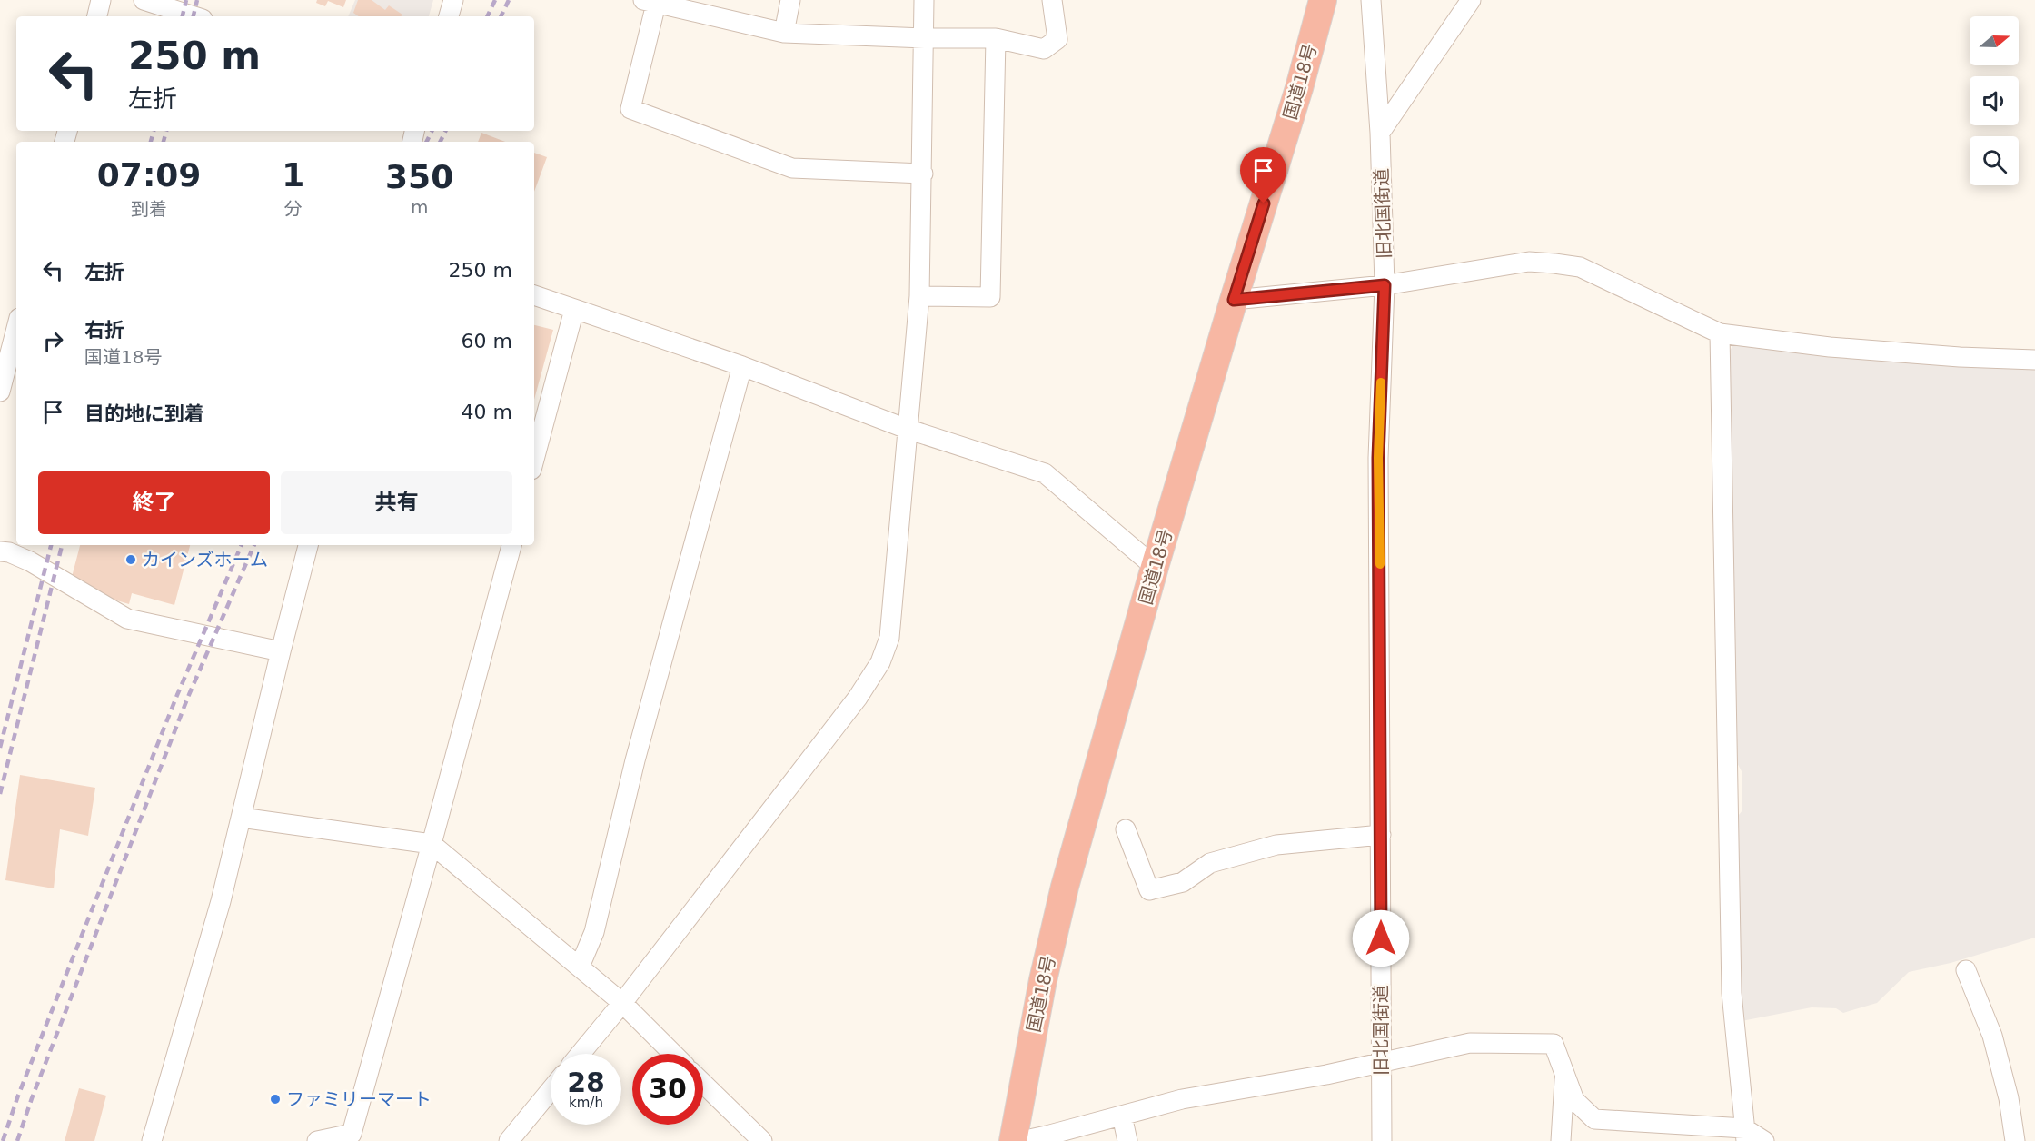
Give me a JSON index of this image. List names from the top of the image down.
{
  "streets": {
    "highway": ["国道18号"],
    "street": ["旧北国街道"]
  },
  "places": ["カインズホーム", "ファミリーマート"],
  "north": "right",
  "page": {
    "turn": ["250 m", "左折"],
    "eta": [
      "07:09",
      "到着",
      "1",
      "分",
      "350",
      "m"
    ],
    "list": [
      {
        "name": "左折",
        "value": "250 m"
      },
      {
        "name": "右折",
        "note": "国道18号",
        "value": "60 m"
      },
      {
        "name": "目的地に到着",
        "value": "40 m"
      }
    ],
    "buttons": ["終了", "共有"],
    "speed": "28 km/h",
    "limit": "30"
  }
}
